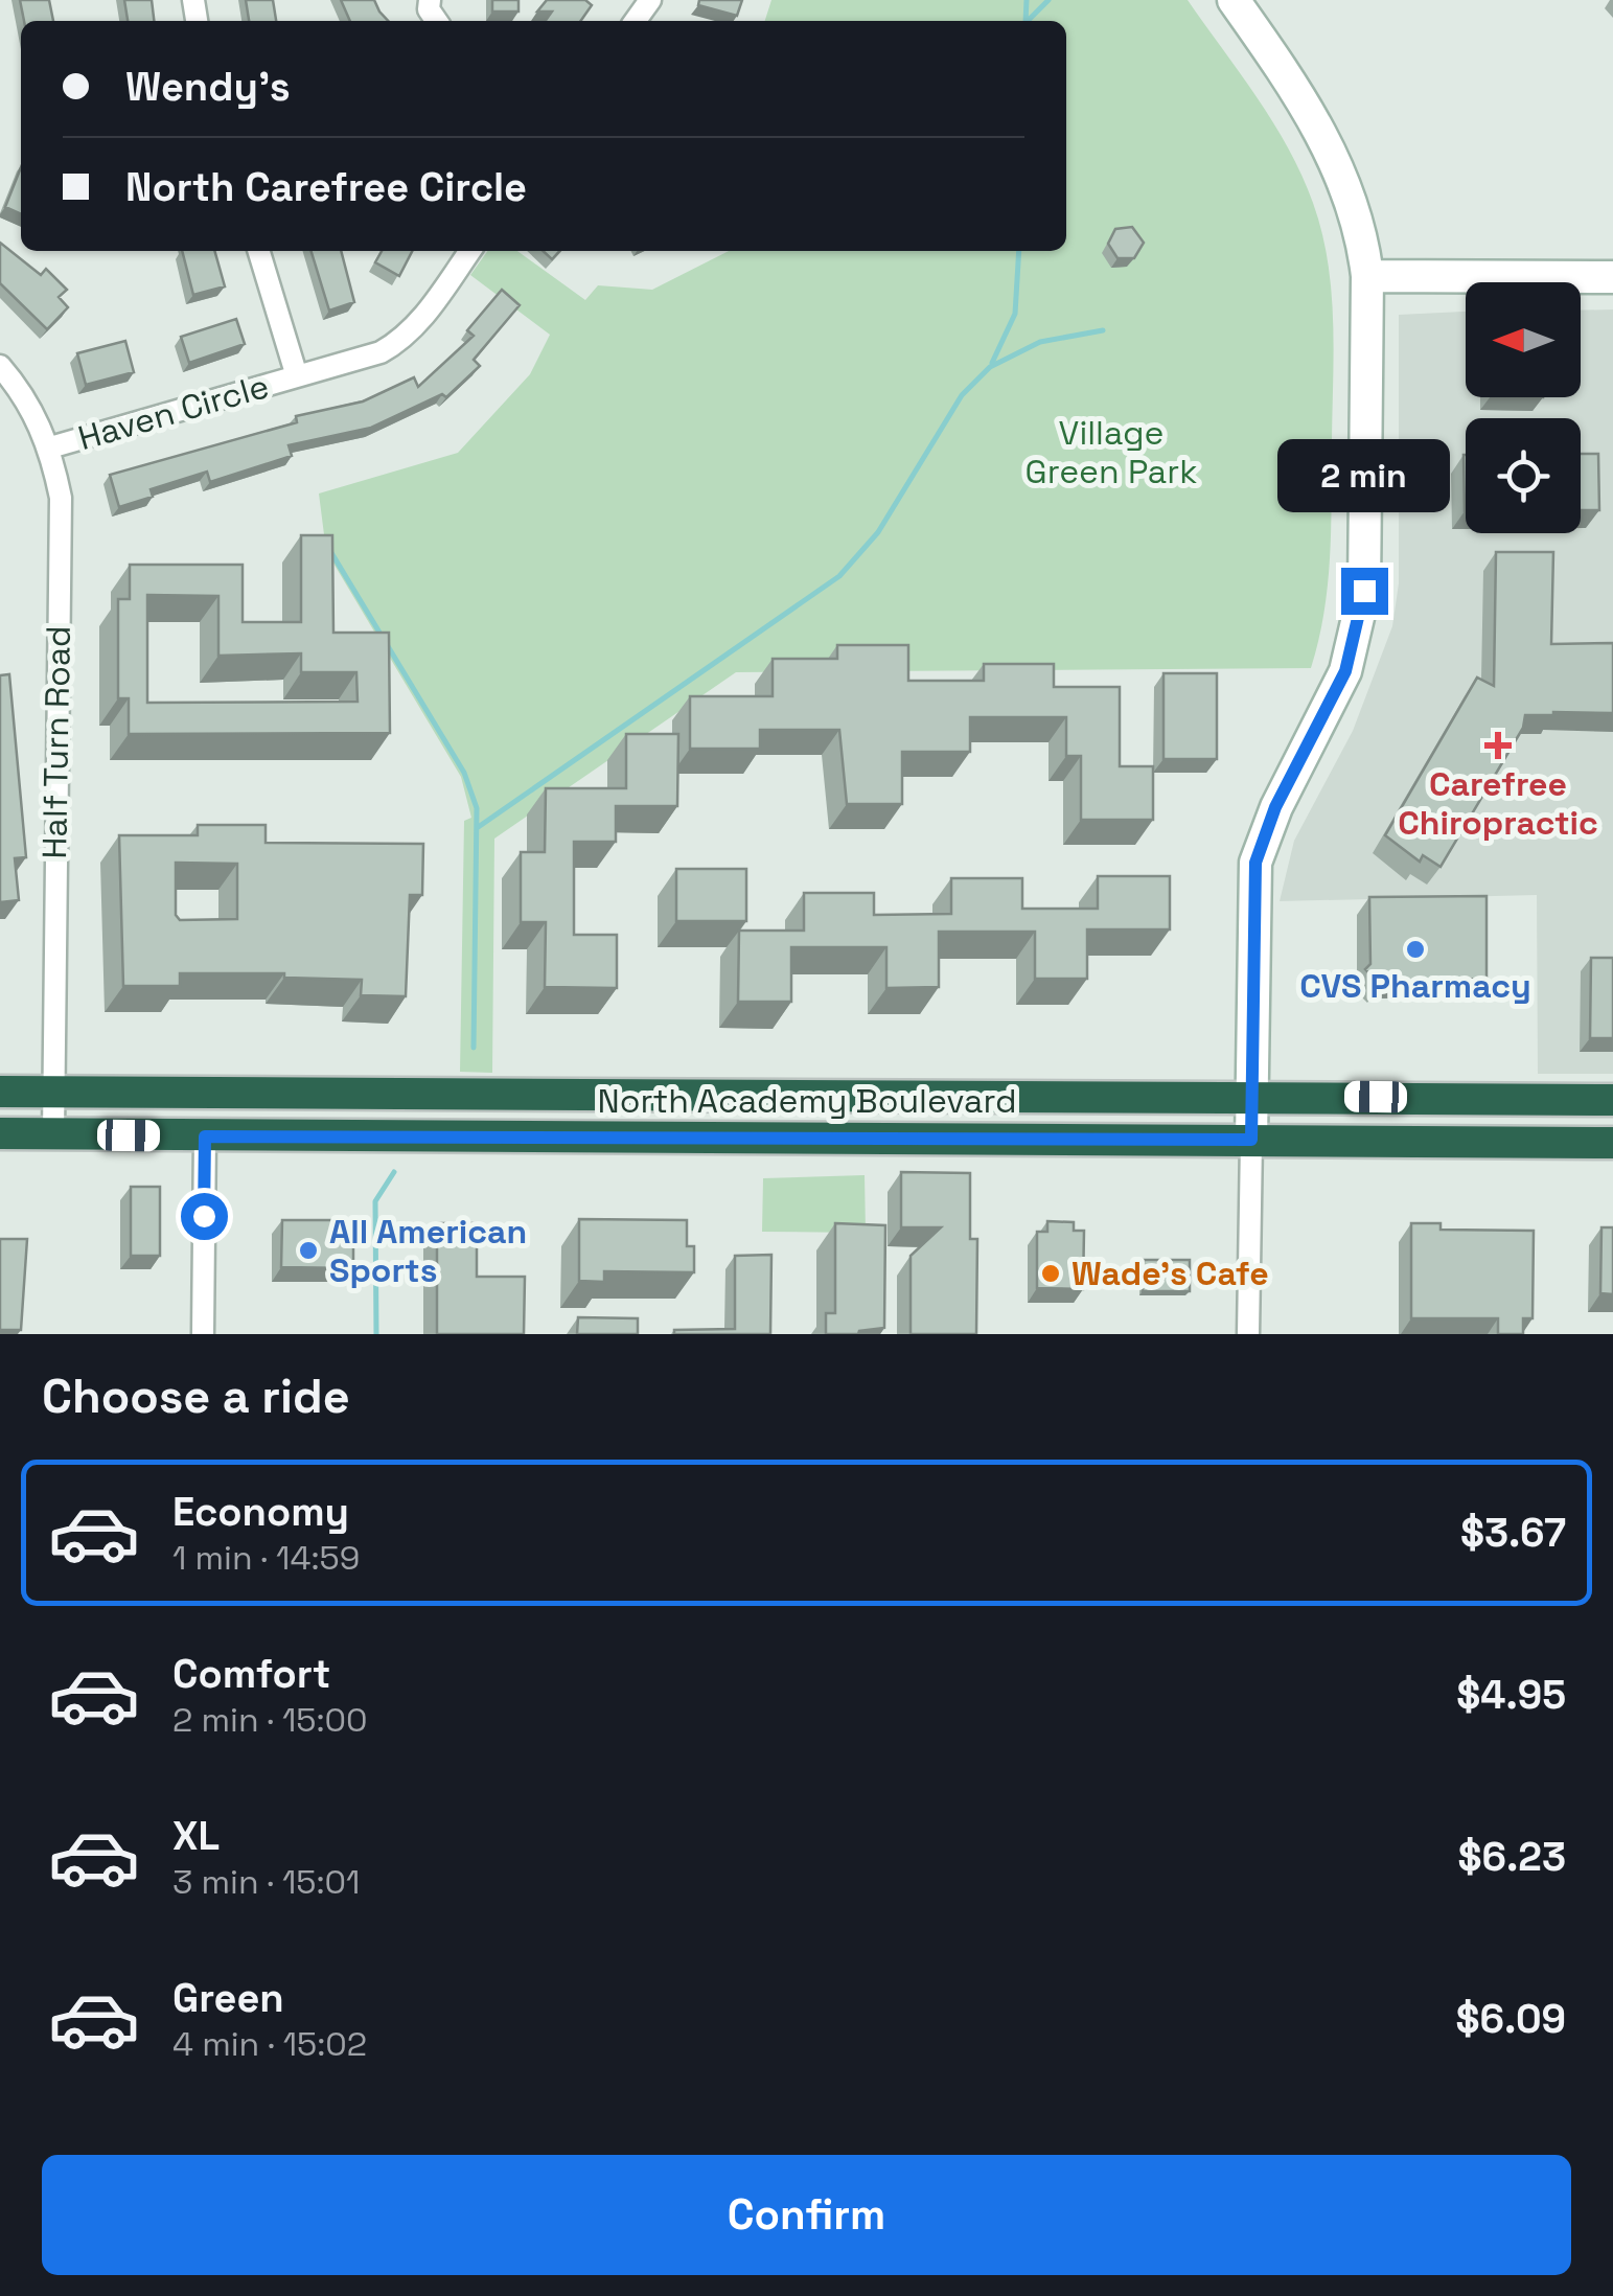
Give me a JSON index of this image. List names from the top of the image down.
{
  "streets": {
    "highway": ["North Academy Boulevard"],
    "street": ["Haven Circle", "Half Turn Road"]
  },
  "crossings": [
    ["Haven Circle", "Half Turn Road"],
    ["Half Turn Road", "North Academy Boulevard"]
  ],
  "parks": ["Village Green Park"],
  "places": {
    "health": ["Carefree Chiropractic"],
    "other": ["CVS Pharmacy", "All American Sports", "Wade's Cafe"]
  },
  "north": "left",
  "page": {
    "banner": ["Wendy's", "North Carefree Circle"],
    "bubble": "2 min",
    "heading": "Choose a ride",
    "list": [
      {
        "name": "Economy",
        "note": "1 min · 14:59",
        "value": "$3.67"
      },
      {
        "name": "Comfort",
        "note": "2 min · 15:00",
        "value": "$4.95"
      },
      {
        "name": "XL",
        "note": "3 min · 15:01",
        "value": "$6.23"
      },
      {
        "name": "Green",
        "note": "4 min · 15:02",
        "value": "$6.09"
      }
    ],
    "buttons": "Confirm"
  }
}
